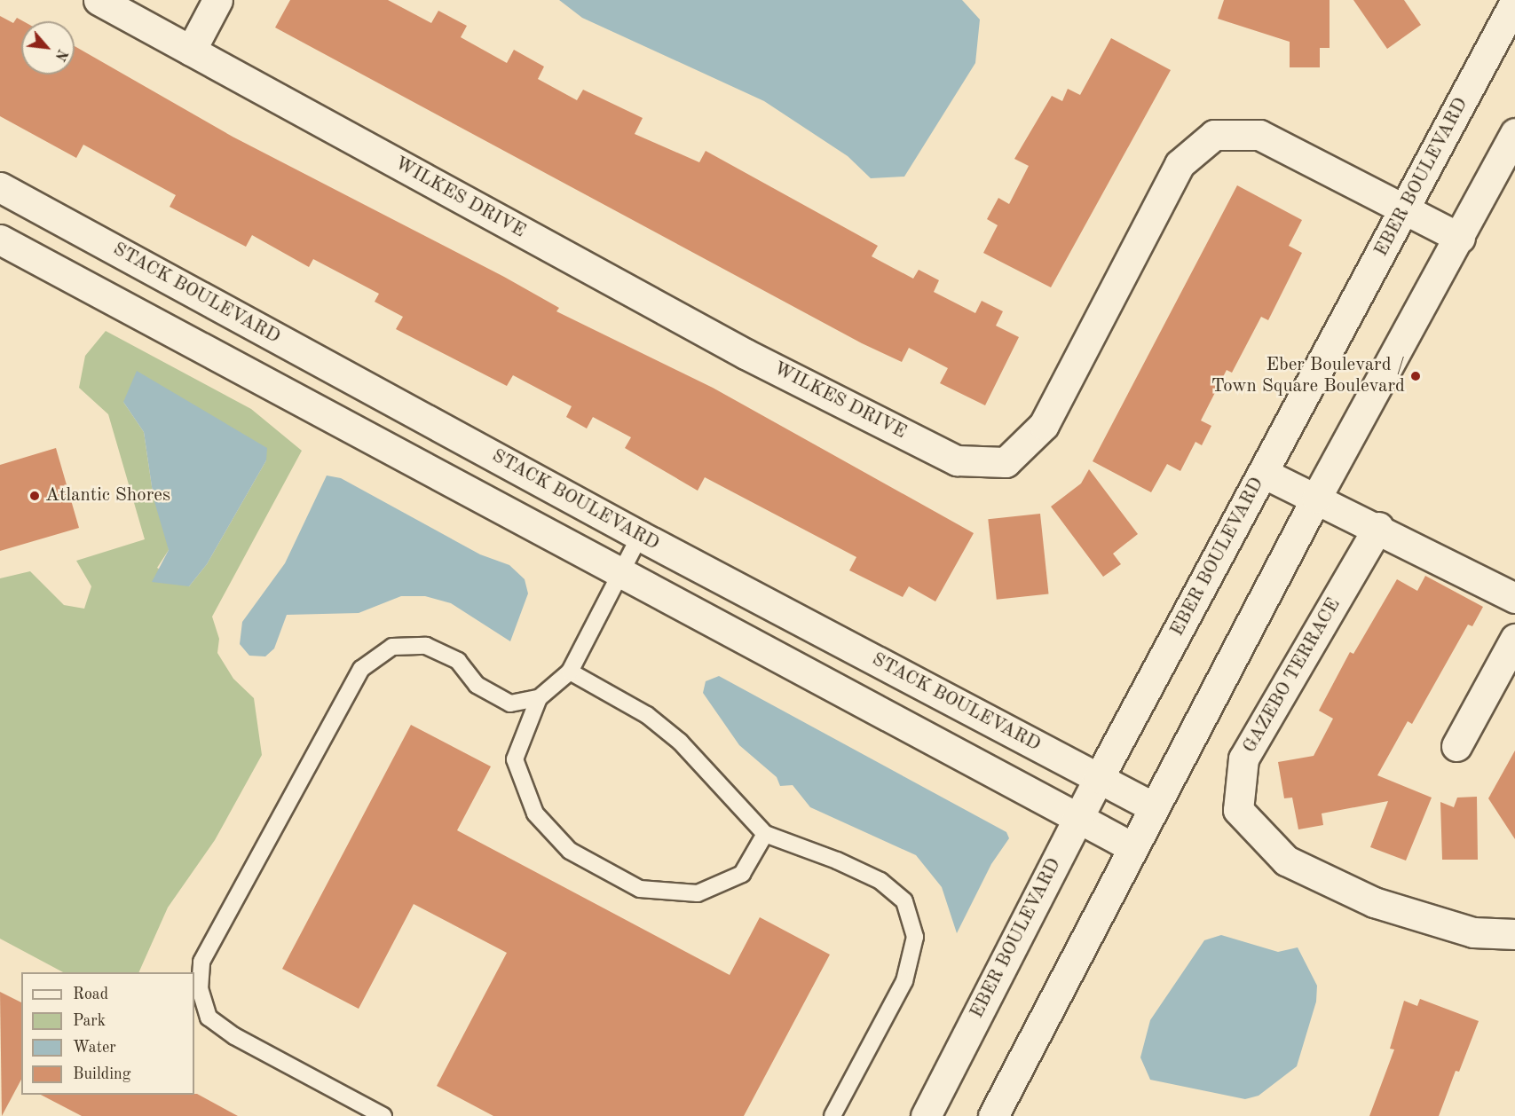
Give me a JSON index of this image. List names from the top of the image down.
{
  "streets": {
    "street": [
      "EBER BOULEVARD",
      "WILKES DRIVE",
      "STACK BOULEVARD",
      "GAZEBO TERRACE"
    ]
  },
  "crossings": [
    ["EBER BOULEVARD", "WILKES DRIVE"],
    ["EBER BOULEVARD", "STACK BOULEVARD"]
  ],
  "places": ["Eber Boulevard / Town Square Boulevard", "Atlantic Shores"],
  "legend": [
    "Road",
    "Park",
    "Water",
    "Building"
  ],
  "north": "bottom right"
}
